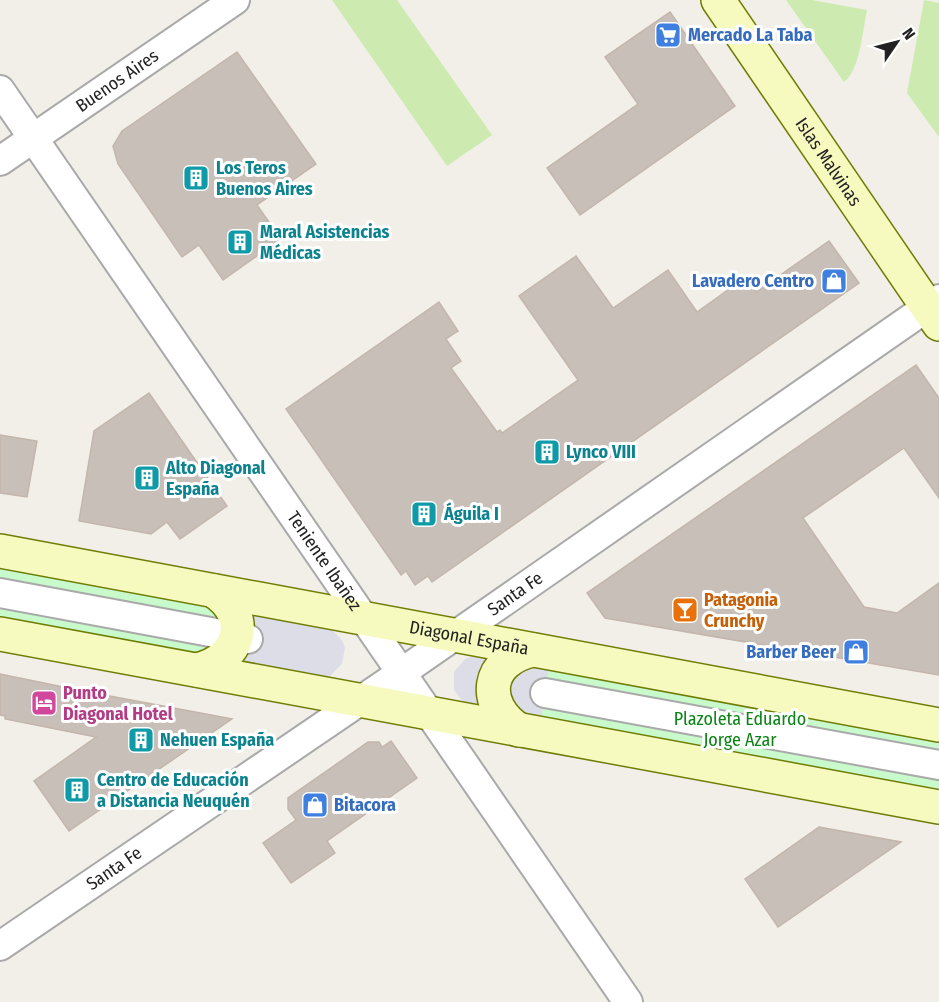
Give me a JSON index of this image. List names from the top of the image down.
{
  "streets": {
    "main road": ["Islas Malvinas", "Diagonal España"],
    "street": ["Buenos Aires", "Teniente Ibañez", "Santa Fe"]
  },
  "crossings": [
    ["Buenos Aires", "Teniente Ibañez"],
    ["Islas Malvinas", "Santa Fe"],
    ["Teniente Ibañez", "Santa Fe"],
    ["Teniente Ibañez", "Diagonal España"],
    ["Santa Fe", "Diagonal España"]
  ],
  "parks": ["Plazoleta Eduardo Jorge Azar"],
  "places": {
    "supermarket": ["Mercado La Taba"],
    "building": [
      "Los Teros Buenos Aires",
      "Maral Asistencias Médicas",
      "Lynco VIII",
      "Alto Diagonal España",
      "Águila I",
      "Nehuen España",
      "Centro de Educación a Distancia Neuquén"
    ],
    "shop": ["Lavadero Centro", "Barber Beer", "Bitacora"],
    "bar": ["Patagonia Crunchy"],
    "hotel": ["Punto Diagonal Hotel"]
  },
  "north": "top right"
}
